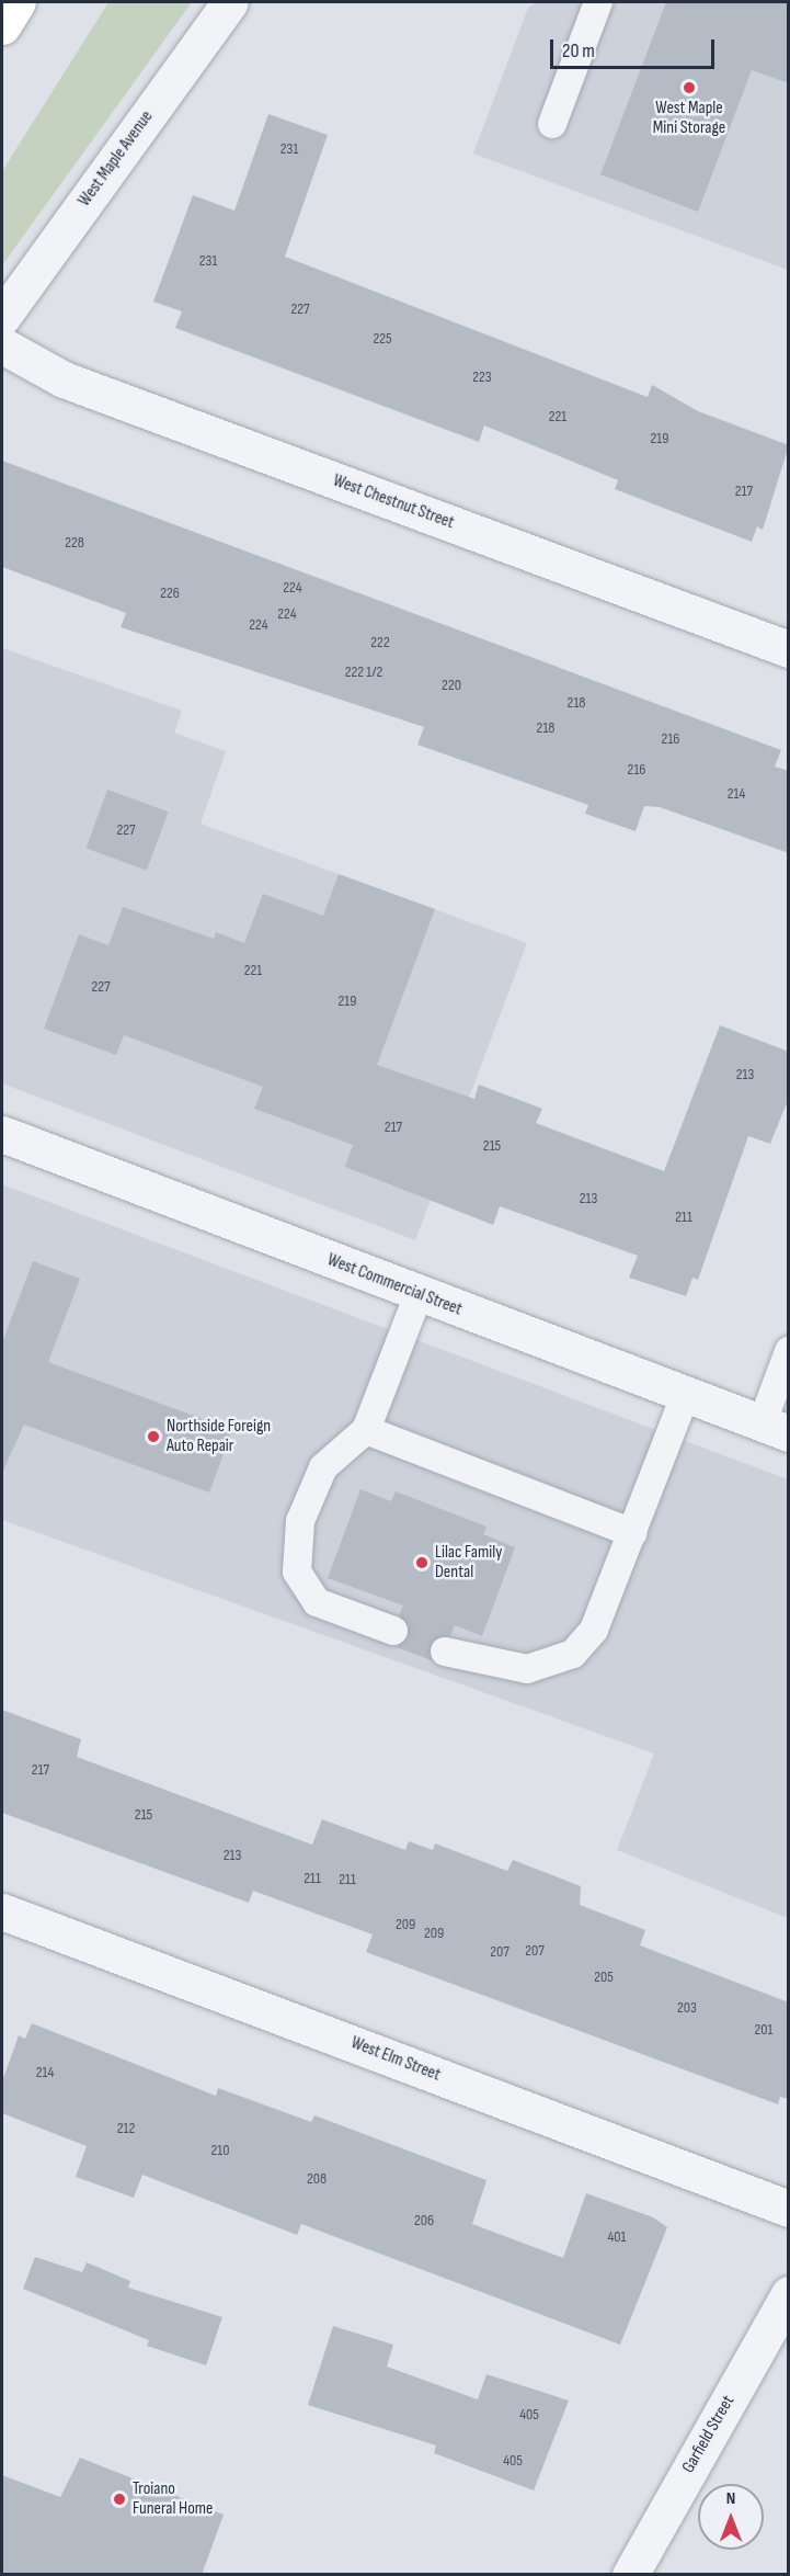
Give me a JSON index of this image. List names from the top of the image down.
{
  "streets": {
    "street": [
      "West Maple Avenue",
      "West Chestnut Street",
      "West Commercial Street",
      "West Elm Street",
      "Garfield Street"
    ]
  },
  "places": [
    "West Maple Mini Storage",
    "Northside Foreign Auto Repair",
    "Lilac Family Dental",
    "Troiano Funeral Home"
  ],
  "house_numbers": [
    "231",
    "231",
    "227",
    "225",
    "223",
    "221",
    "219",
    "217",
    "228",
    "224",
    "226",
    "224",
    "224",
    "222",
    "222 1/2",
    "220",
    "218",
    "218",
    "216",
    "216",
    "214",
    "227",
    "221",
    "227",
    "219",
    "213",
    "217",
    "215",
    "213",
    "211",
    "217",
    "215",
    "213",
    "211",
    "211",
    "209",
    "209",
    "207",
    "207",
    "205",
    "203",
    "201",
    "214",
    "212",
    "210",
    "208",
    "206",
    "401",
    "405",
    "405"
  ],
  "scale_bar": "20 m",
  "north": "top"
}
